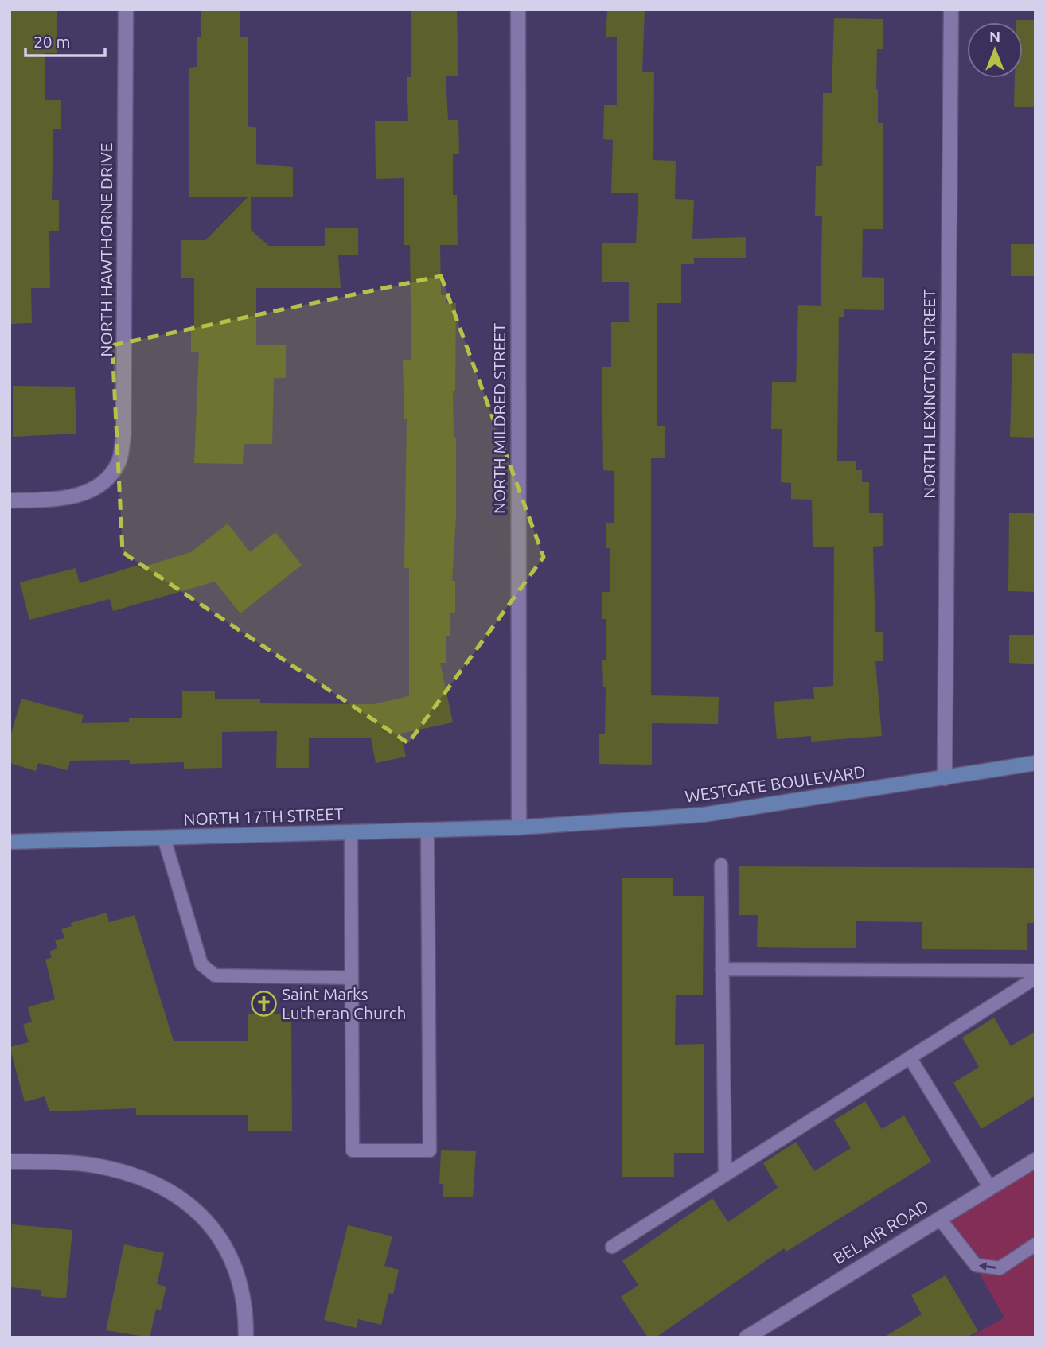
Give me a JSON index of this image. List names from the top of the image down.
{
  "streets": {
    "street": [
      "NORTH HAWTHORNE DRIVE",
      "NORTH LEXINGTON STREET",
      "NORTH MILDRED STREET",
      "WESTGATE BOULEVARD",
      "NORTH 17TH STREET",
      "BEL AIR ROAD"
    ]
  },
  "crossings": [
    ["NORTH LEXINGTON STREET", "WESTGATE BOULEVARD"],
    ["NORTH MILDRED STREET", "WESTGATE BOULEVARD"],
    ["NORTH MILDRED STREET", "NORTH 17TH STREET"],
    ["WESTGATE BOULEVARD", "NORTH 17TH STREET"]
  ],
  "places": {
    "church": ["Saint Marks Lutheran Church"]
  },
  "scale_bar": "20 m",
  "north": "top"
}
